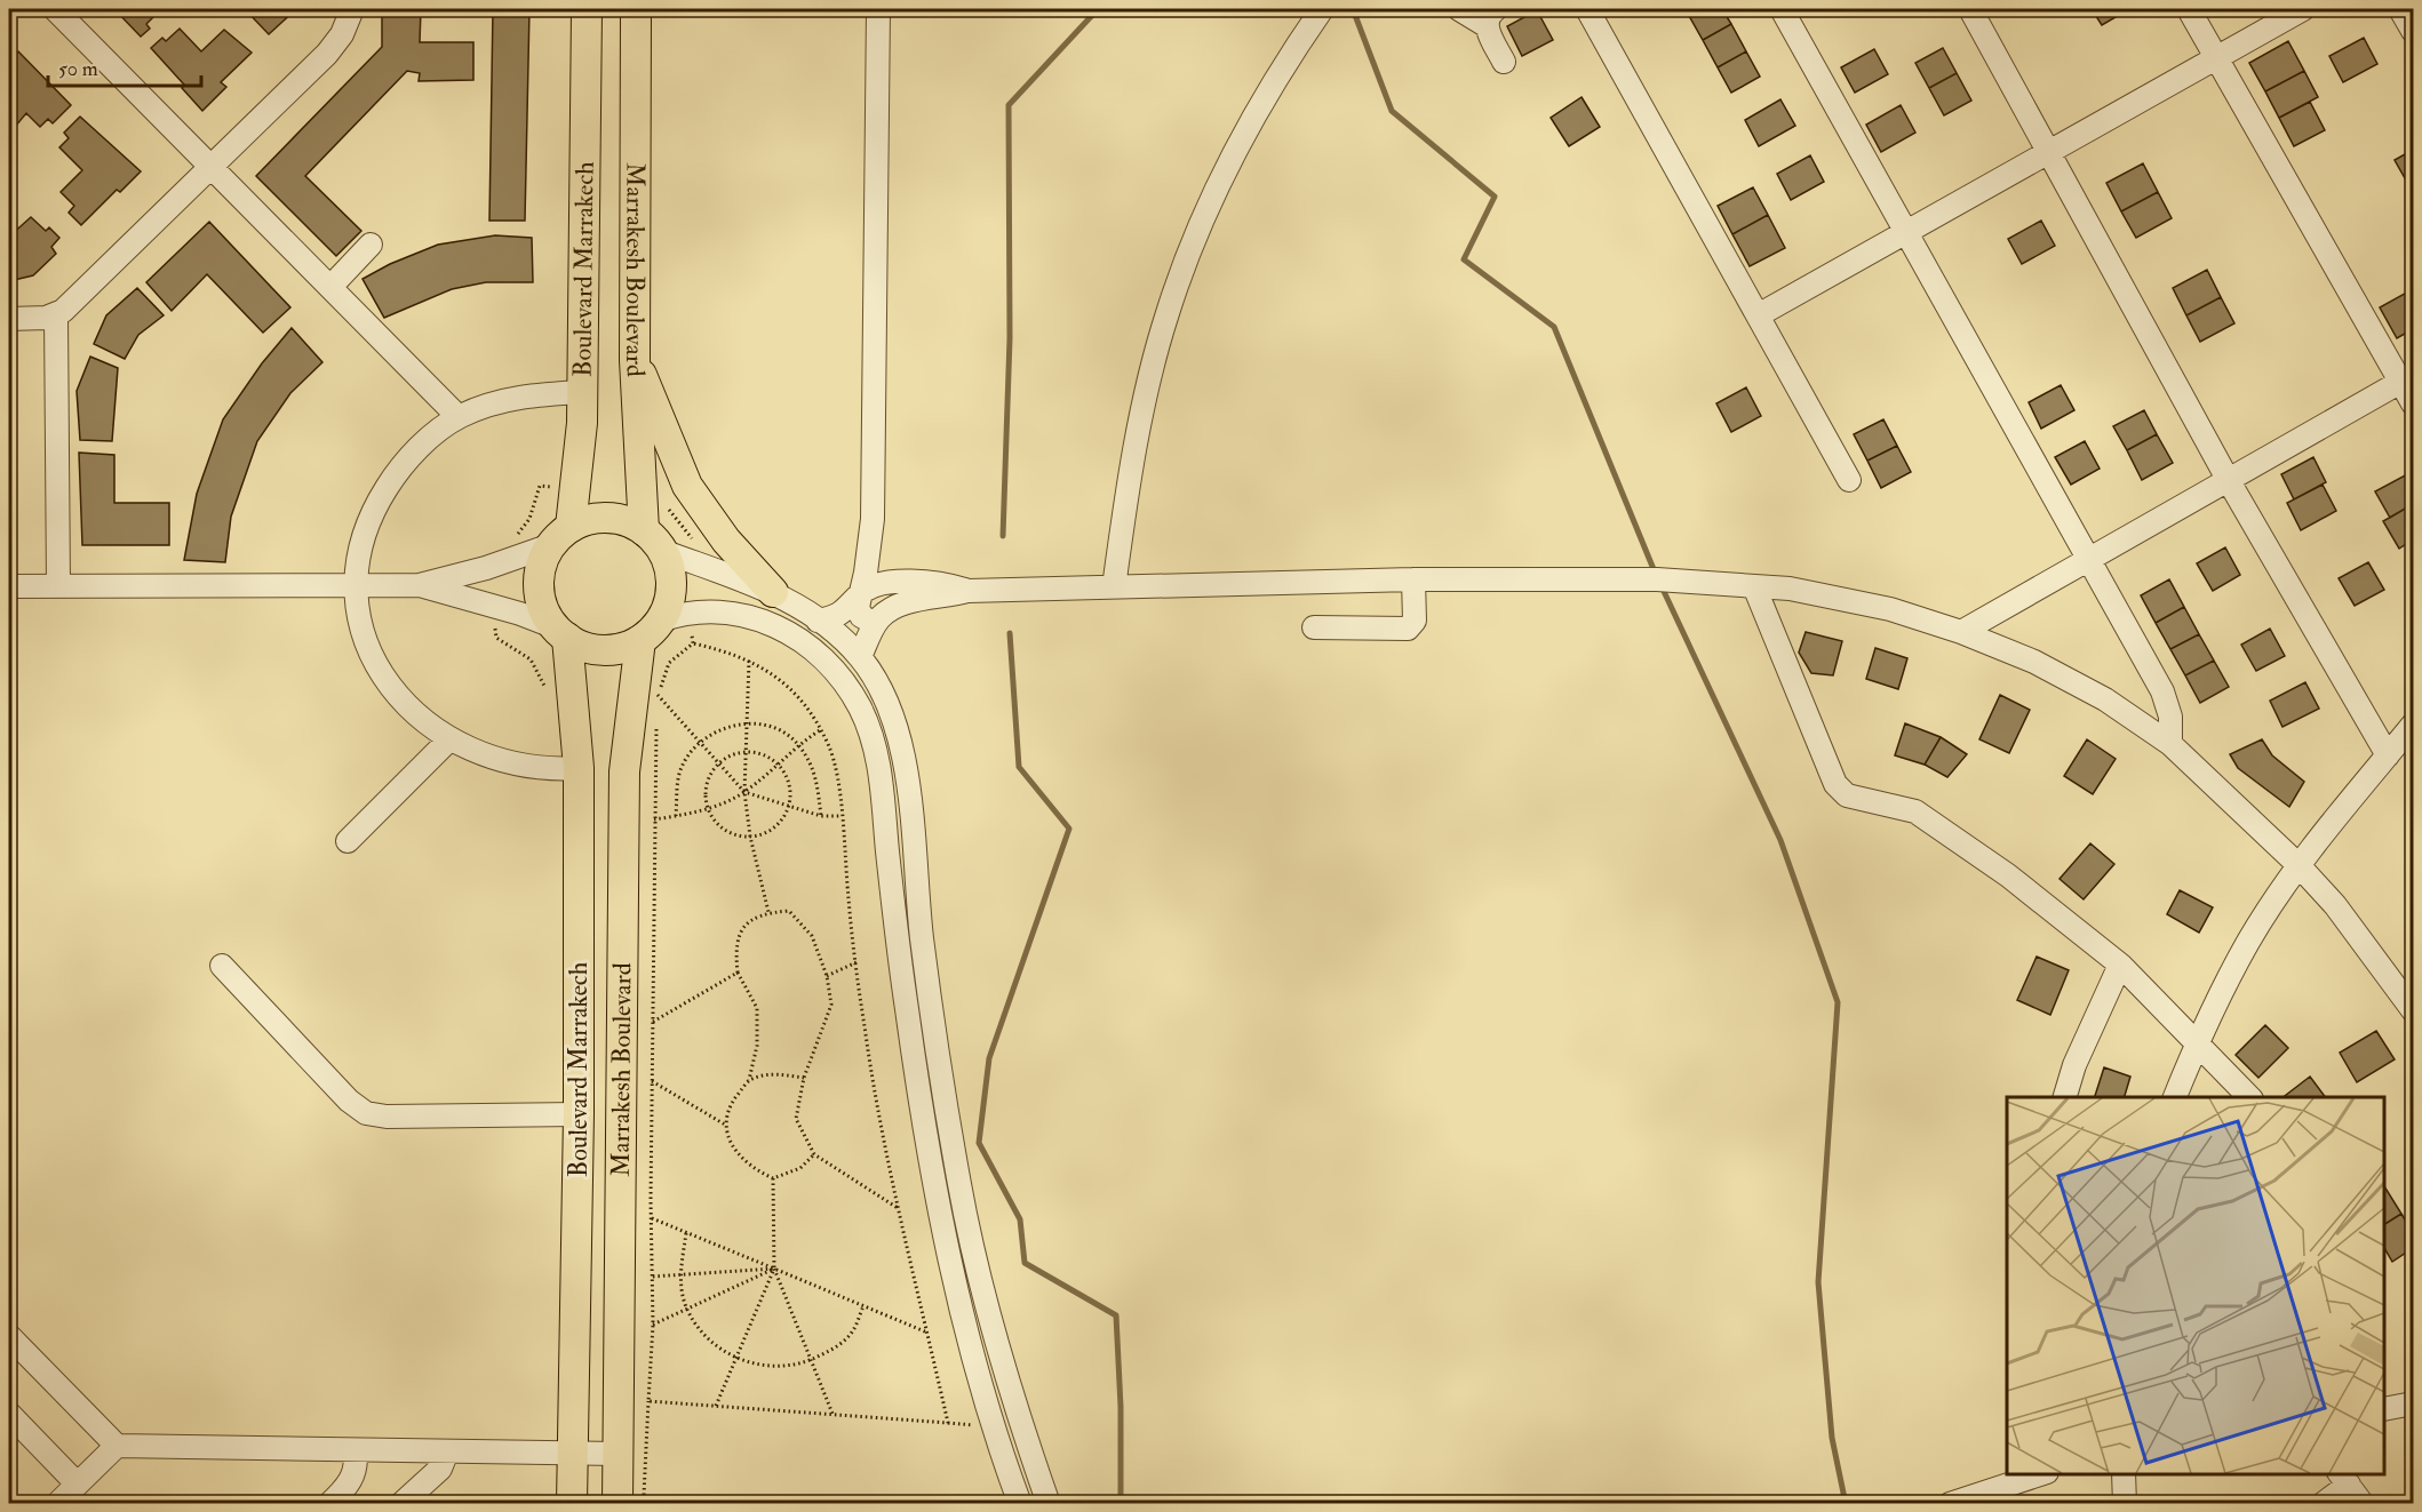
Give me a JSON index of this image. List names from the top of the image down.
{
  "streets": {
    "main road": ["Boulevard Marrakech", "Marrakesh Boulevard"]
  },
  "crossings": [
    ["Boulevard Marrakech", "Marrakesh Boulevard"]
  ],
  "scale_bar": "50 m"
}
